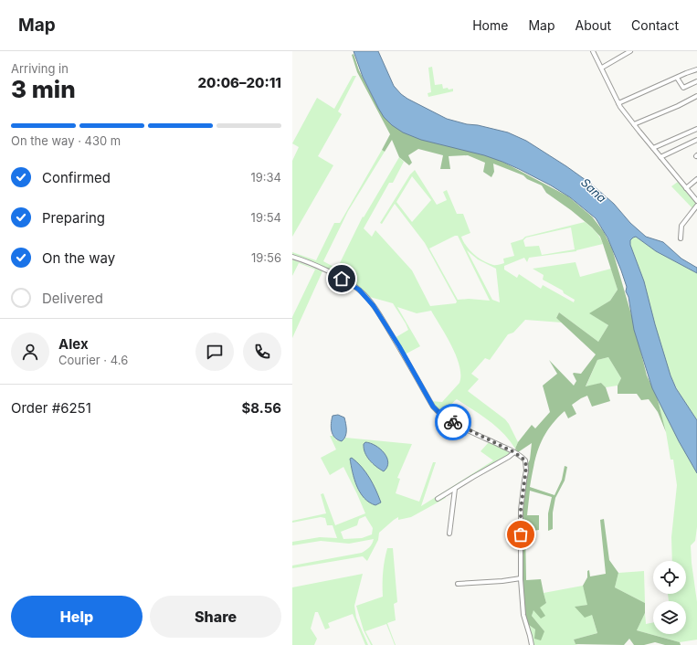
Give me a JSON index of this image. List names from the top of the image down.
{
  "water": ["Sana"],
  "page": {
    "header": "Map",
    "nav": [
      "Home",
      "Map",
      "About",
      "Contact"
    ],
    "heading": ["3 min", "Arriving in", "20:06–20:11"],
    "panel": [
      "Alex",
      "Courier · 4.6",
      "Order #6251",
      "$8.56"
    ],
    "bar": "On the way · 430 m",
    "list": [
      ["Confirmed", "19:34"],
      ["Preparing", "19:54"],
      ["On the way", "19:56"],
      "Delivered"
    ],
    "buttons": ["Help", "Share"]
  }
}
